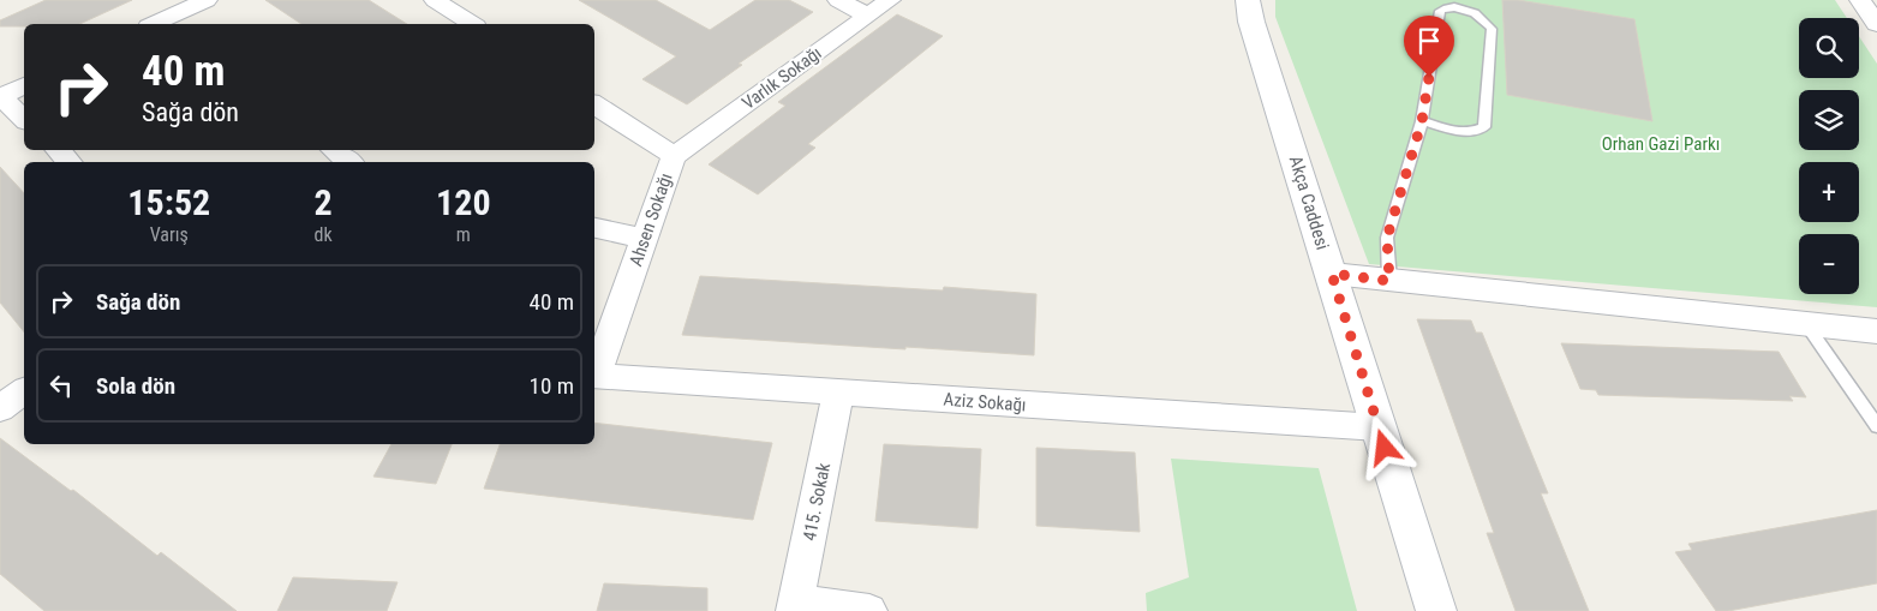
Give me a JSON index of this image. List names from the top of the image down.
{
  "streets": {
    "main road": ["Akça Caddesi"],
    "street": [
      "Varlık Sokağı",
      "Ahsen Sokağı",
      "Aziz Sokağı",
      "415. Sokak"
    ]
  },
  "crossings": [
    ["Varlık Sokağı", "Ahsen Sokağı"],
    ["Akça Caddesi", "Aziz Sokağı"],
    ["Aziz Sokağı", "415. Sokak"]
  ],
  "parks": ["Orhan Gazi Parkı"],
  "page": {
    "map_buttons": ["+", "−"],
    "turn": ["40 m", "Sağa dön"],
    "eta": [
      "15:52",
      "Varış",
      "2",
      "dk",
      "120",
      "m"
    ],
    "list": [
      {
        "name": "Sağa dön",
        "value": "40 m"
      },
      {
        "name": "Sola dön",
        "value": "10 m"
      }
    ]
  }
}
